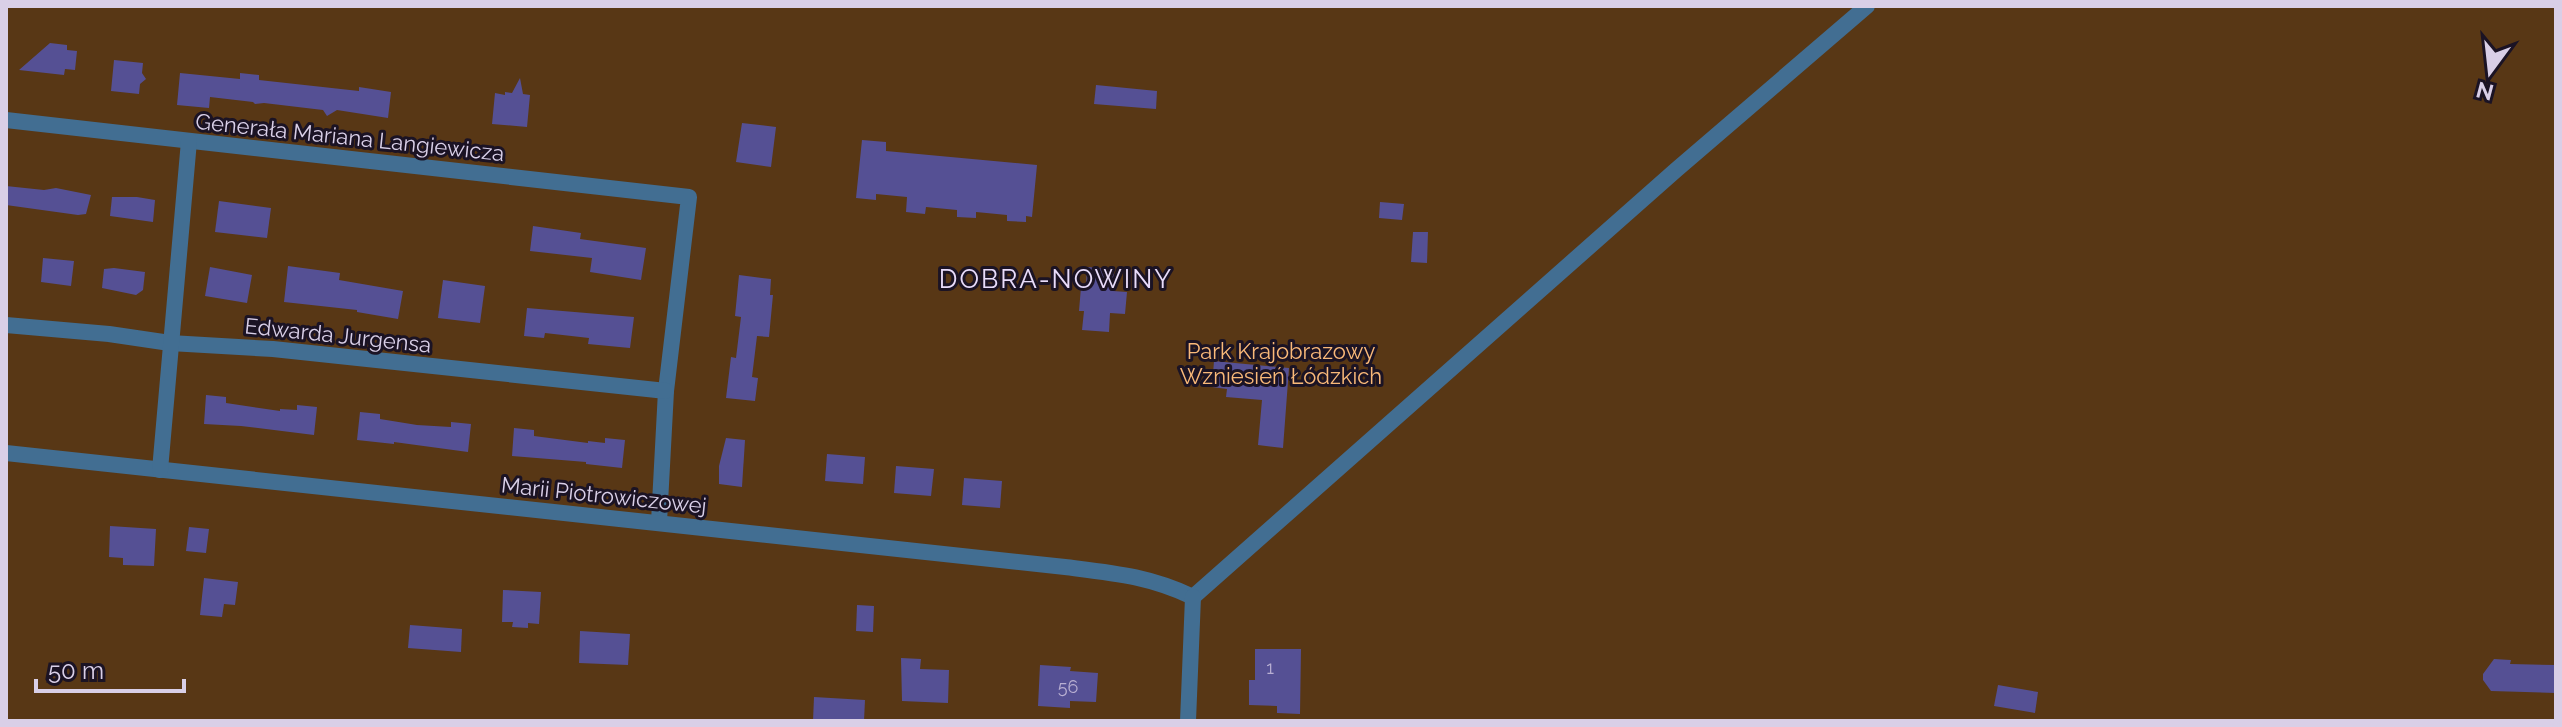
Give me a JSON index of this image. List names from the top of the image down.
{
  "streets": {
    "street": ["Generała Mariana Langiewicza", "Edwarda Jurgensa", "Marii Piotrowiczowej"]
  },
  "crossings": [
    ["Generała Mariana Langiewicza", "Edwarda Jurgensa"]
  ],
  "districts": ["DOBRA-NOWINY"],
  "parks": ["Park Krajobrazowy Wzniesień Łódzkich"],
  "house_numbers": ["1", "56"],
  "scale_bar": "50 m",
  "north": "bottom"
}
